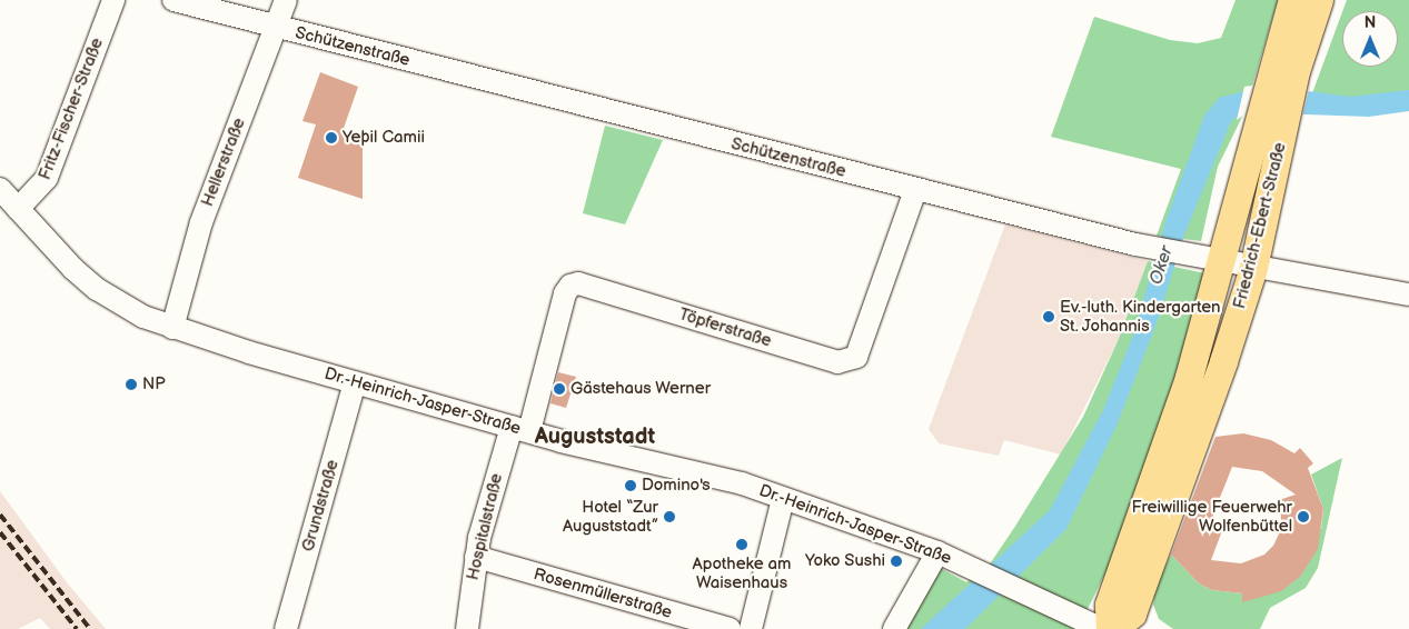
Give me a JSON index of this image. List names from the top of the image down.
{
  "streets": {
    "main road": ["Friedrich-Ebert-Straße"],
    "street": [
      "Schützenstraße",
      "Fritz-Fischer-Straße",
      "Hellerstraße",
      "Töpferstraße",
      "Dr.-Heinrich-Jasper-Straße",
      "Grundstraße",
      "Hospitalstraße",
      "Rosenmüllerstraße"
    ]
  },
  "crossings": [
    ["Schützenstraße", "Hellerstraße"],
    ["Schützenstraße", "Friedrich-Ebert-Straße"],
    ["Schützenstraße", "Töpferstraße"],
    ["Fritz-Fischer-Straße", "Dr.-Heinrich-Jasper-Straße"],
    ["Hellerstraße", "Dr.-Heinrich-Jasper-Straße"],
    ["Töpferstraße", "Dr.-Heinrich-Jasper-Straße"],
    ["Töpferstraße", "Hospitalstraße"],
    ["Dr.-Heinrich-Jasper-Straße", "Grundstraße"],
    ["Dr.-Heinrich-Jasper-Straße", "Hospitalstraße"],
    ["Hospitalstraße", "Rosenmüllerstraße"]
  ],
  "districts": ["Auguststadt"],
  "water": ["Oker"],
  "places": [
    "Yeþil Camii",
    "Ev.-luth. Kindergarten St. Johannis",
    "NP",
    "Gästehaus Werner",
    "Domino's",
    "Hotel “Zur Auguststadt”",
    "Freiwillige Feuerwehr Wolfenbüttel",
    "Apotheke am Waisenhaus",
    "Yoko Sushi"
  ],
  "north": "top"
}
